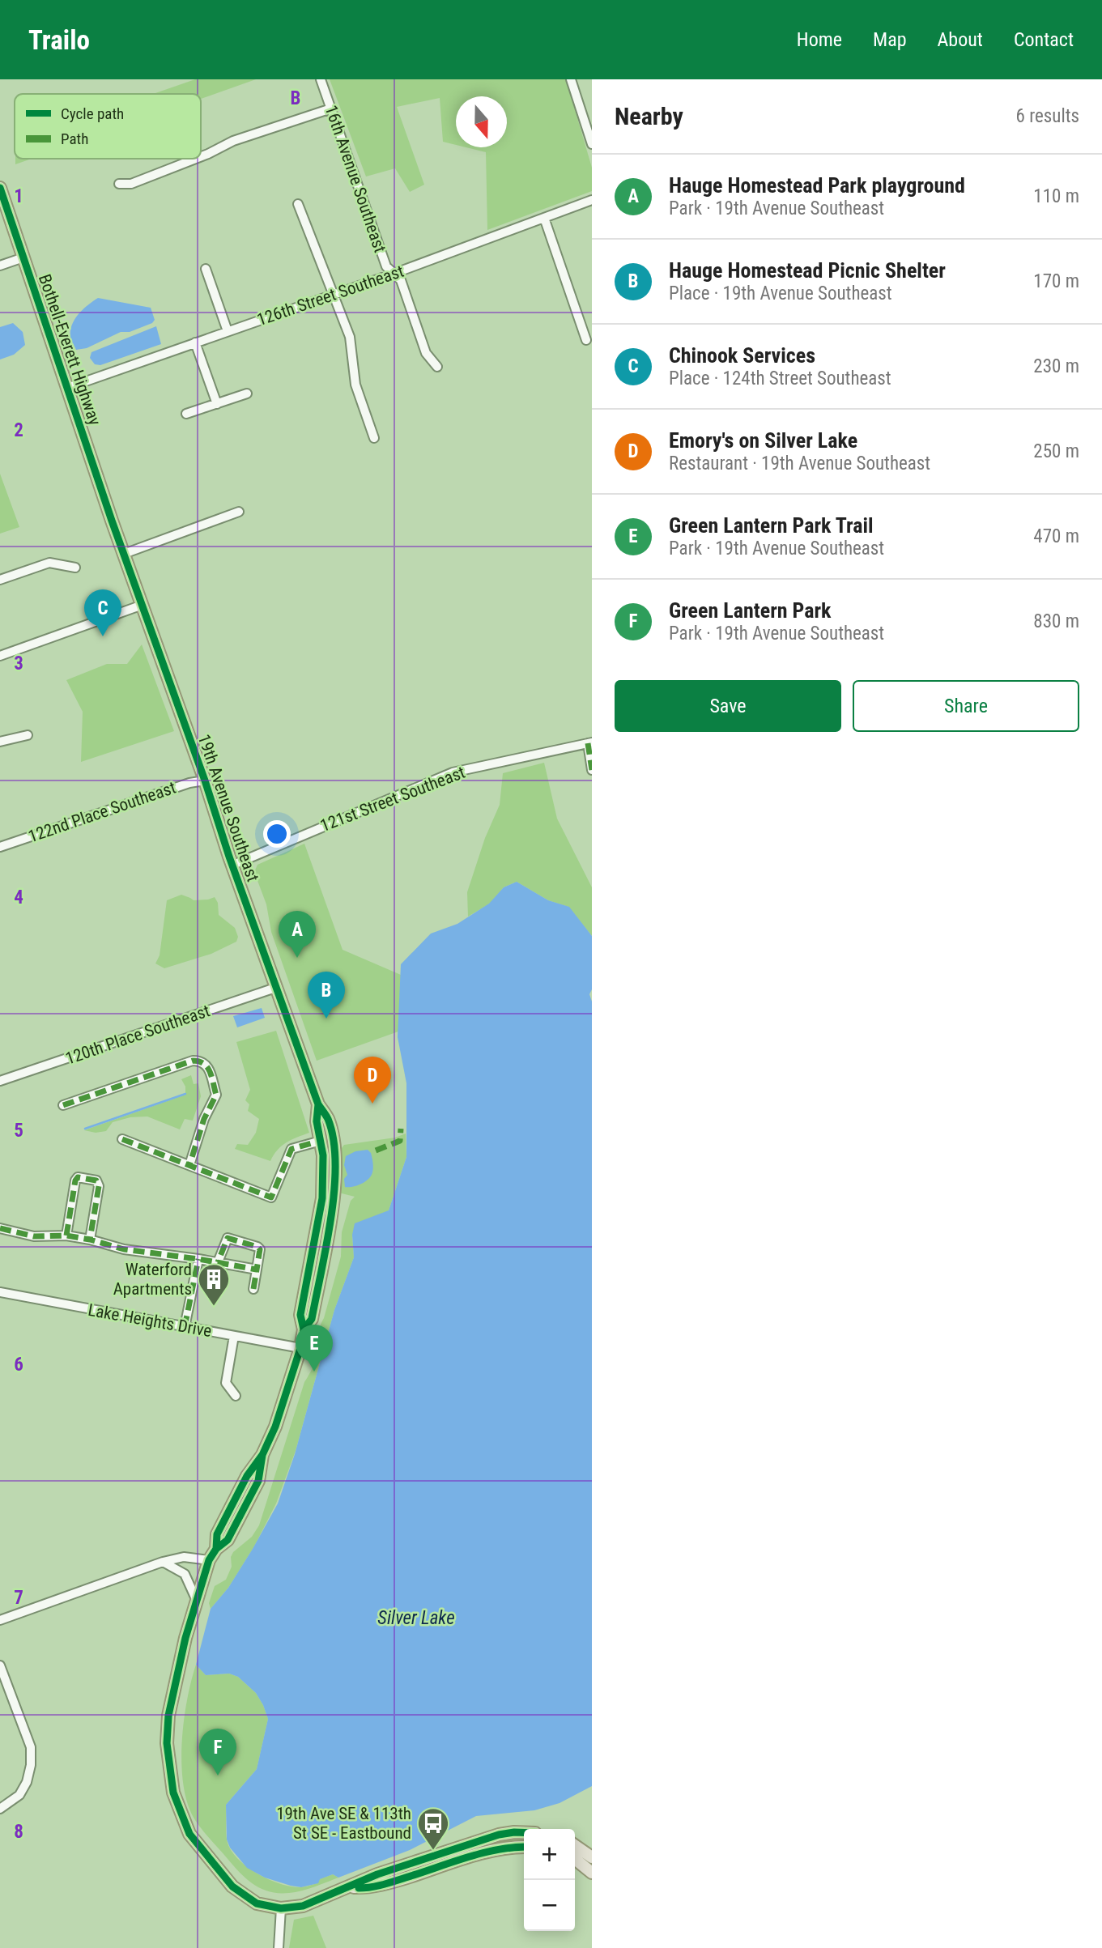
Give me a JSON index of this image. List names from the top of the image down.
{
  "streets": {
    "main road": ["Bothell-Everett Highway", "19th Avenue Southeast"],
    "street": [
      "16th Avenue Southeast",
      "126th Street Southeast",
      "121st Street Southeast",
      "122nd Place Southeast",
      "120th Place Southeast",
      "Lake Heights Drive"
    ]
  },
  "crossings": [
    ["16th Avenue Southeast", "126th Street Southeast"],
    ["126th Street Southeast", "Bothell-Everett Highway"],
    ["Bothell-Everett Highway", "19th Avenue Southeast"],
    ["121st Street Southeast", "19th Avenue Southeast"],
    ["19th Avenue Southeast", "122nd Place Southeast"],
    ["19th Avenue Southeast", "120th Place Southeast"],
    ["19th Avenue Southeast", "Lake Heights Drive"]
  ],
  "water": ["Silver Lake"],
  "places": {
    "building": ["Waterford Apartments"],
    "bus stop": ["19th Ave SE & 113th St SE - Eastbound"]
  },
  "legend": ["Cycle path", "Path"],
  "north": "bottom",
  "page": {
    "header": "Trailo",
    "nav": [
      "Home",
      "Map",
      "About",
      "Contact"
    ],
    "heading": ["Nearby", "6 results"],
    "list": [
      {
        "mark": "A",
        "name": "Hauge Homestead Park playground",
        "note": "Park · 19th Avenue Southeast",
        "value": "110 m"
      },
      {
        "mark": "B",
        "name": "Hauge Homestead Picnic Shelter",
        "note": "Place · 19th Avenue Southeast",
        "value": "170 m"
      },
      {
        "mark": "C",
        "name": "Chinook Services",
        "note": "Place · 124th Street Southeast",
        "value": "230 m"
      },
      {
        "mark": "D",
        "name": "Emory's on Silver Lake",
        "note": "Restaurant · 19th Avenue Southeast",
        "value": "250 m"
      },
      {
        "mark": "E",
        "name": "Green Lantern Park Trail",
        "note": "Park · 19th Avenue Southeast",
        "value": "470 m"
      },
      {
        "mark": "F",
        "name": "Green Lantern Park",
        "note": "Park · 19th Avenue Southeast",
        "value": "830 m"
      }
    ],
    "pins": [
      "C",
      "A",
      "B",
      "D",
      "E",
      "F"
    ],
    "buttons": ["Save", "Share"],
    "map_buttons": ["+", "−"]
  },
  "grid": {
    "columns": ["B"],
    "rows": [
      "1",
      "2",
      "3",
      "4",
      "5",
      "6",
      "7",
      "8"
    ]
  }
}
